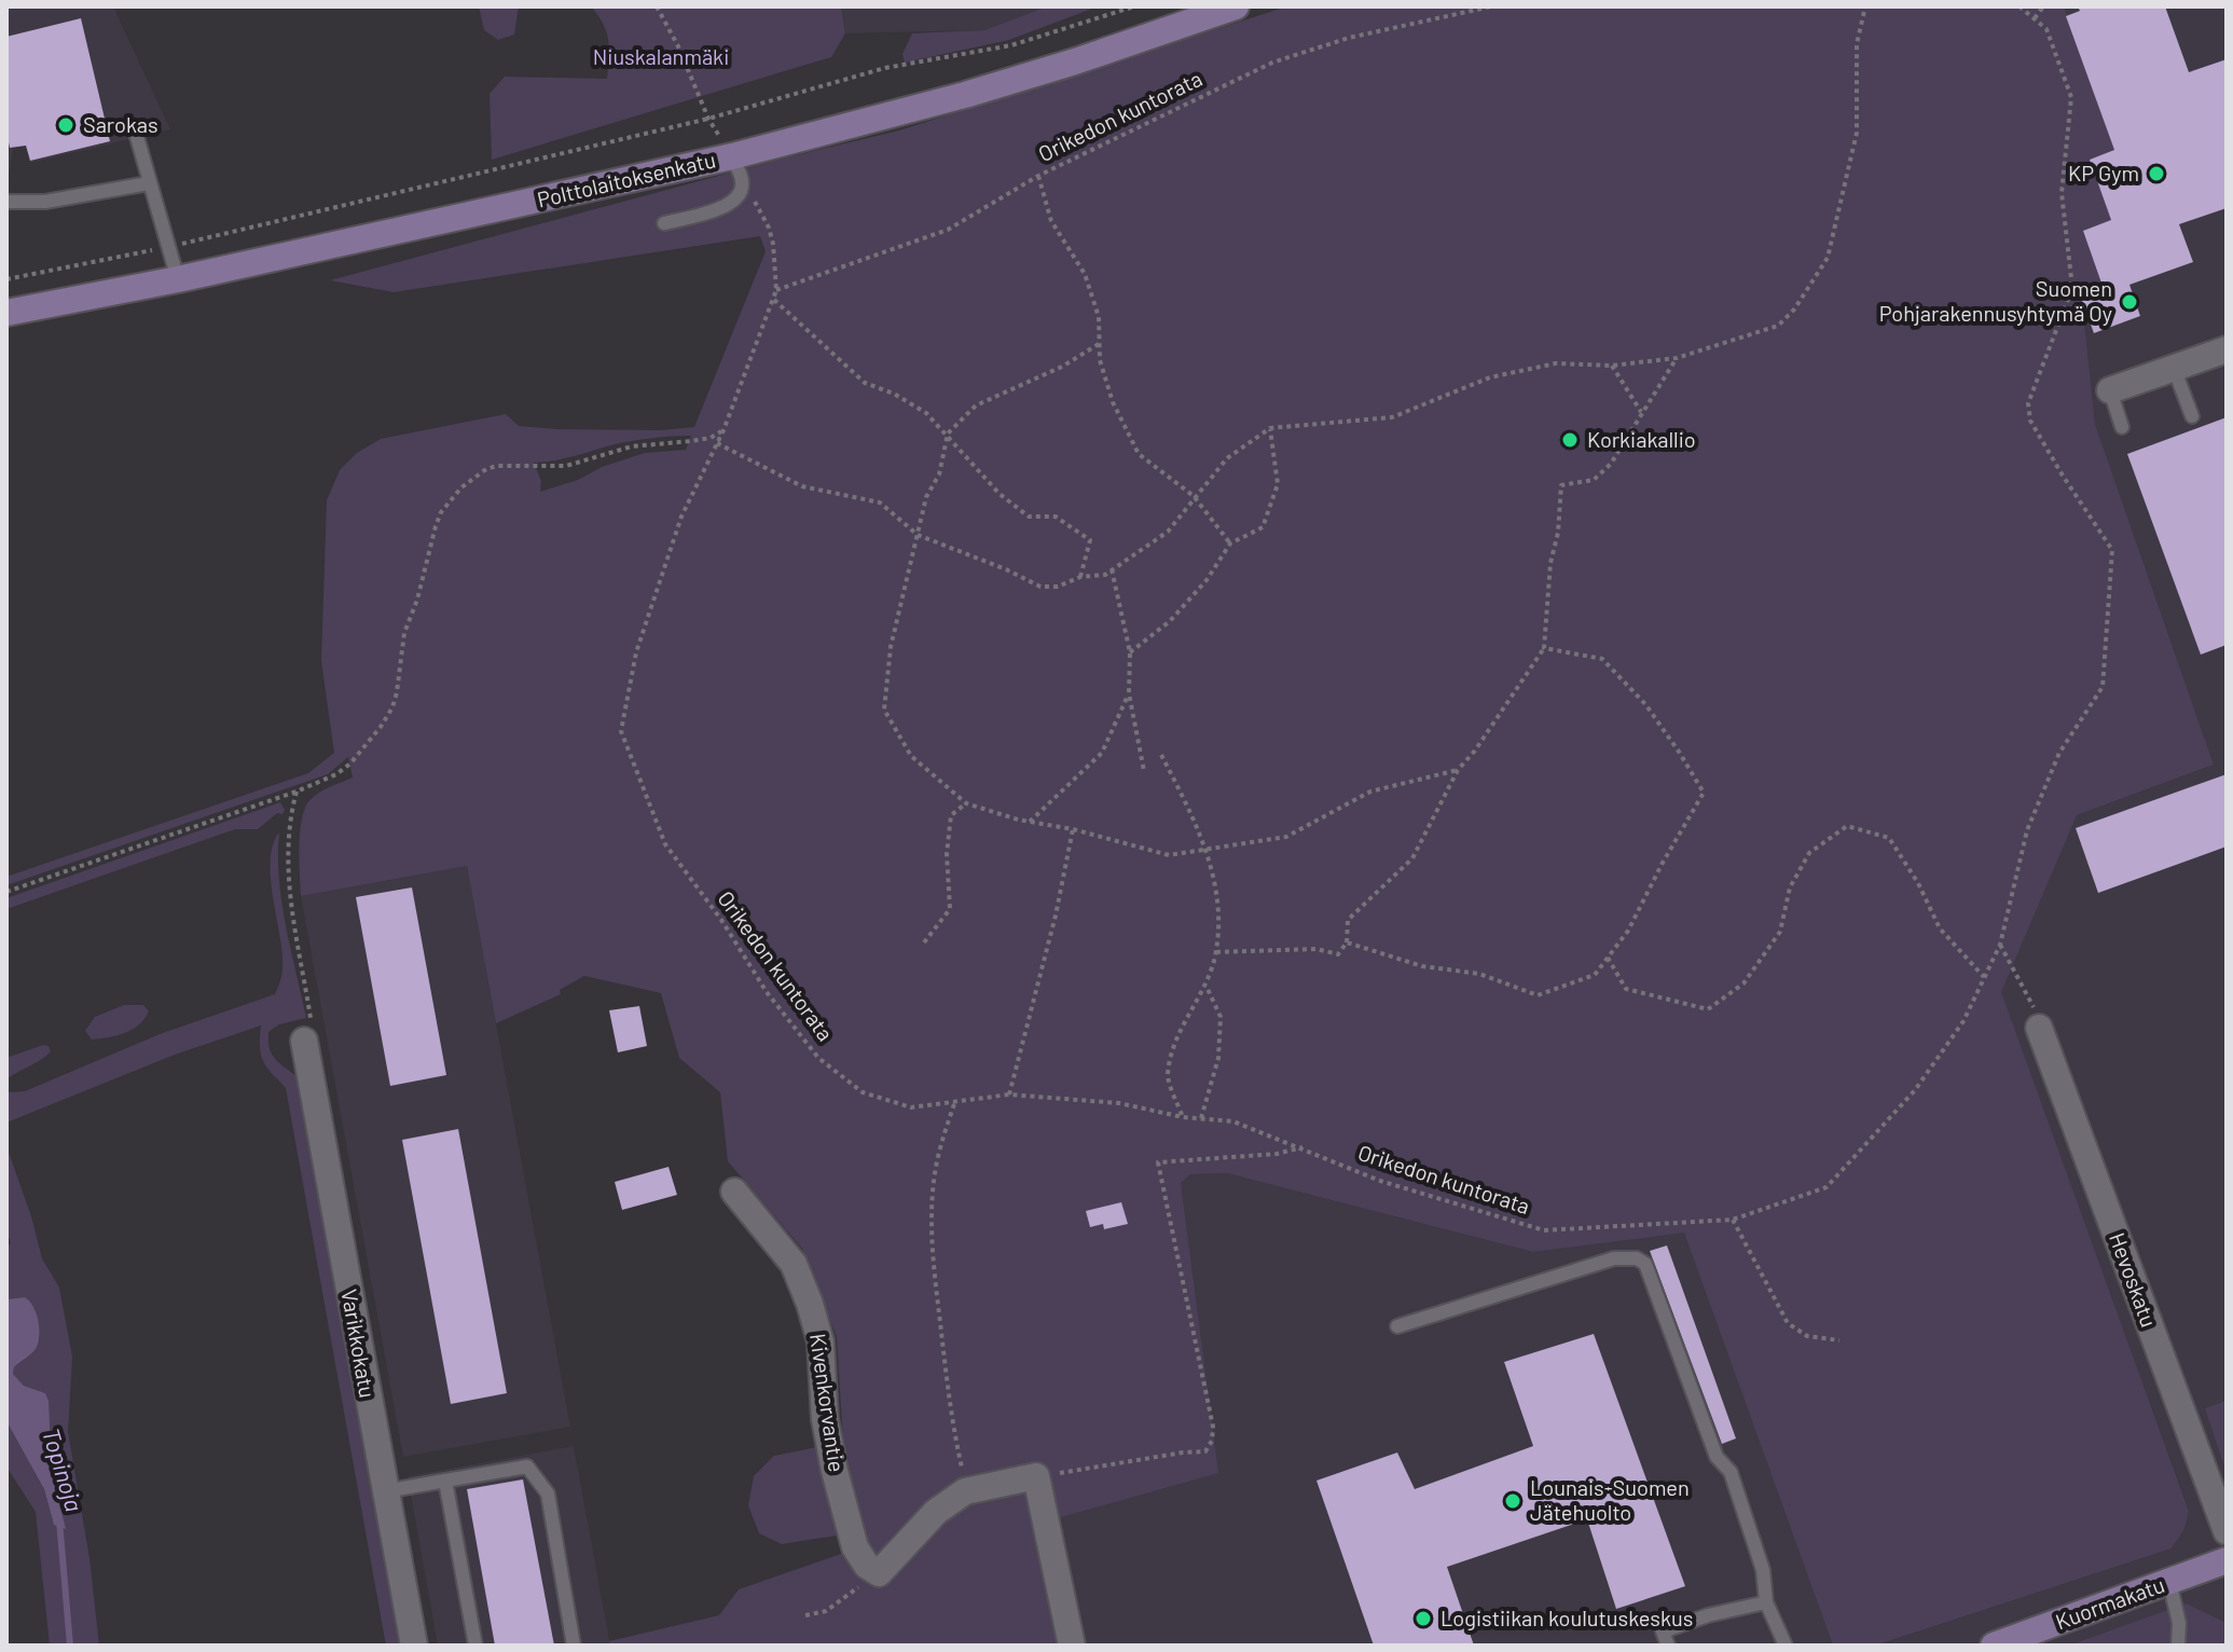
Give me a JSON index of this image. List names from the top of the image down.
{
  "streets": {
    "street": [
      "Polttolaitoksenkatu",
      "Hevoskatu",
      "Varikkokatu",
      "Kivenkorvantie",
      "Kuormakatu"
    ],
    "path": ["Orikedon kuntorata"]
  },
  "water": ["Topinoja"],
  "parks": ["Niuskalanmäki"],
  "places": [
    "Sarokas",
    "KP Gym",
    "Suomen Pohjarakennusyhtymä Oy",
    "Korkiakallio",
    "Lounais-Suomen Jätehuolto",
    "Logistiikan koulutuskeskus"
  ]
}
